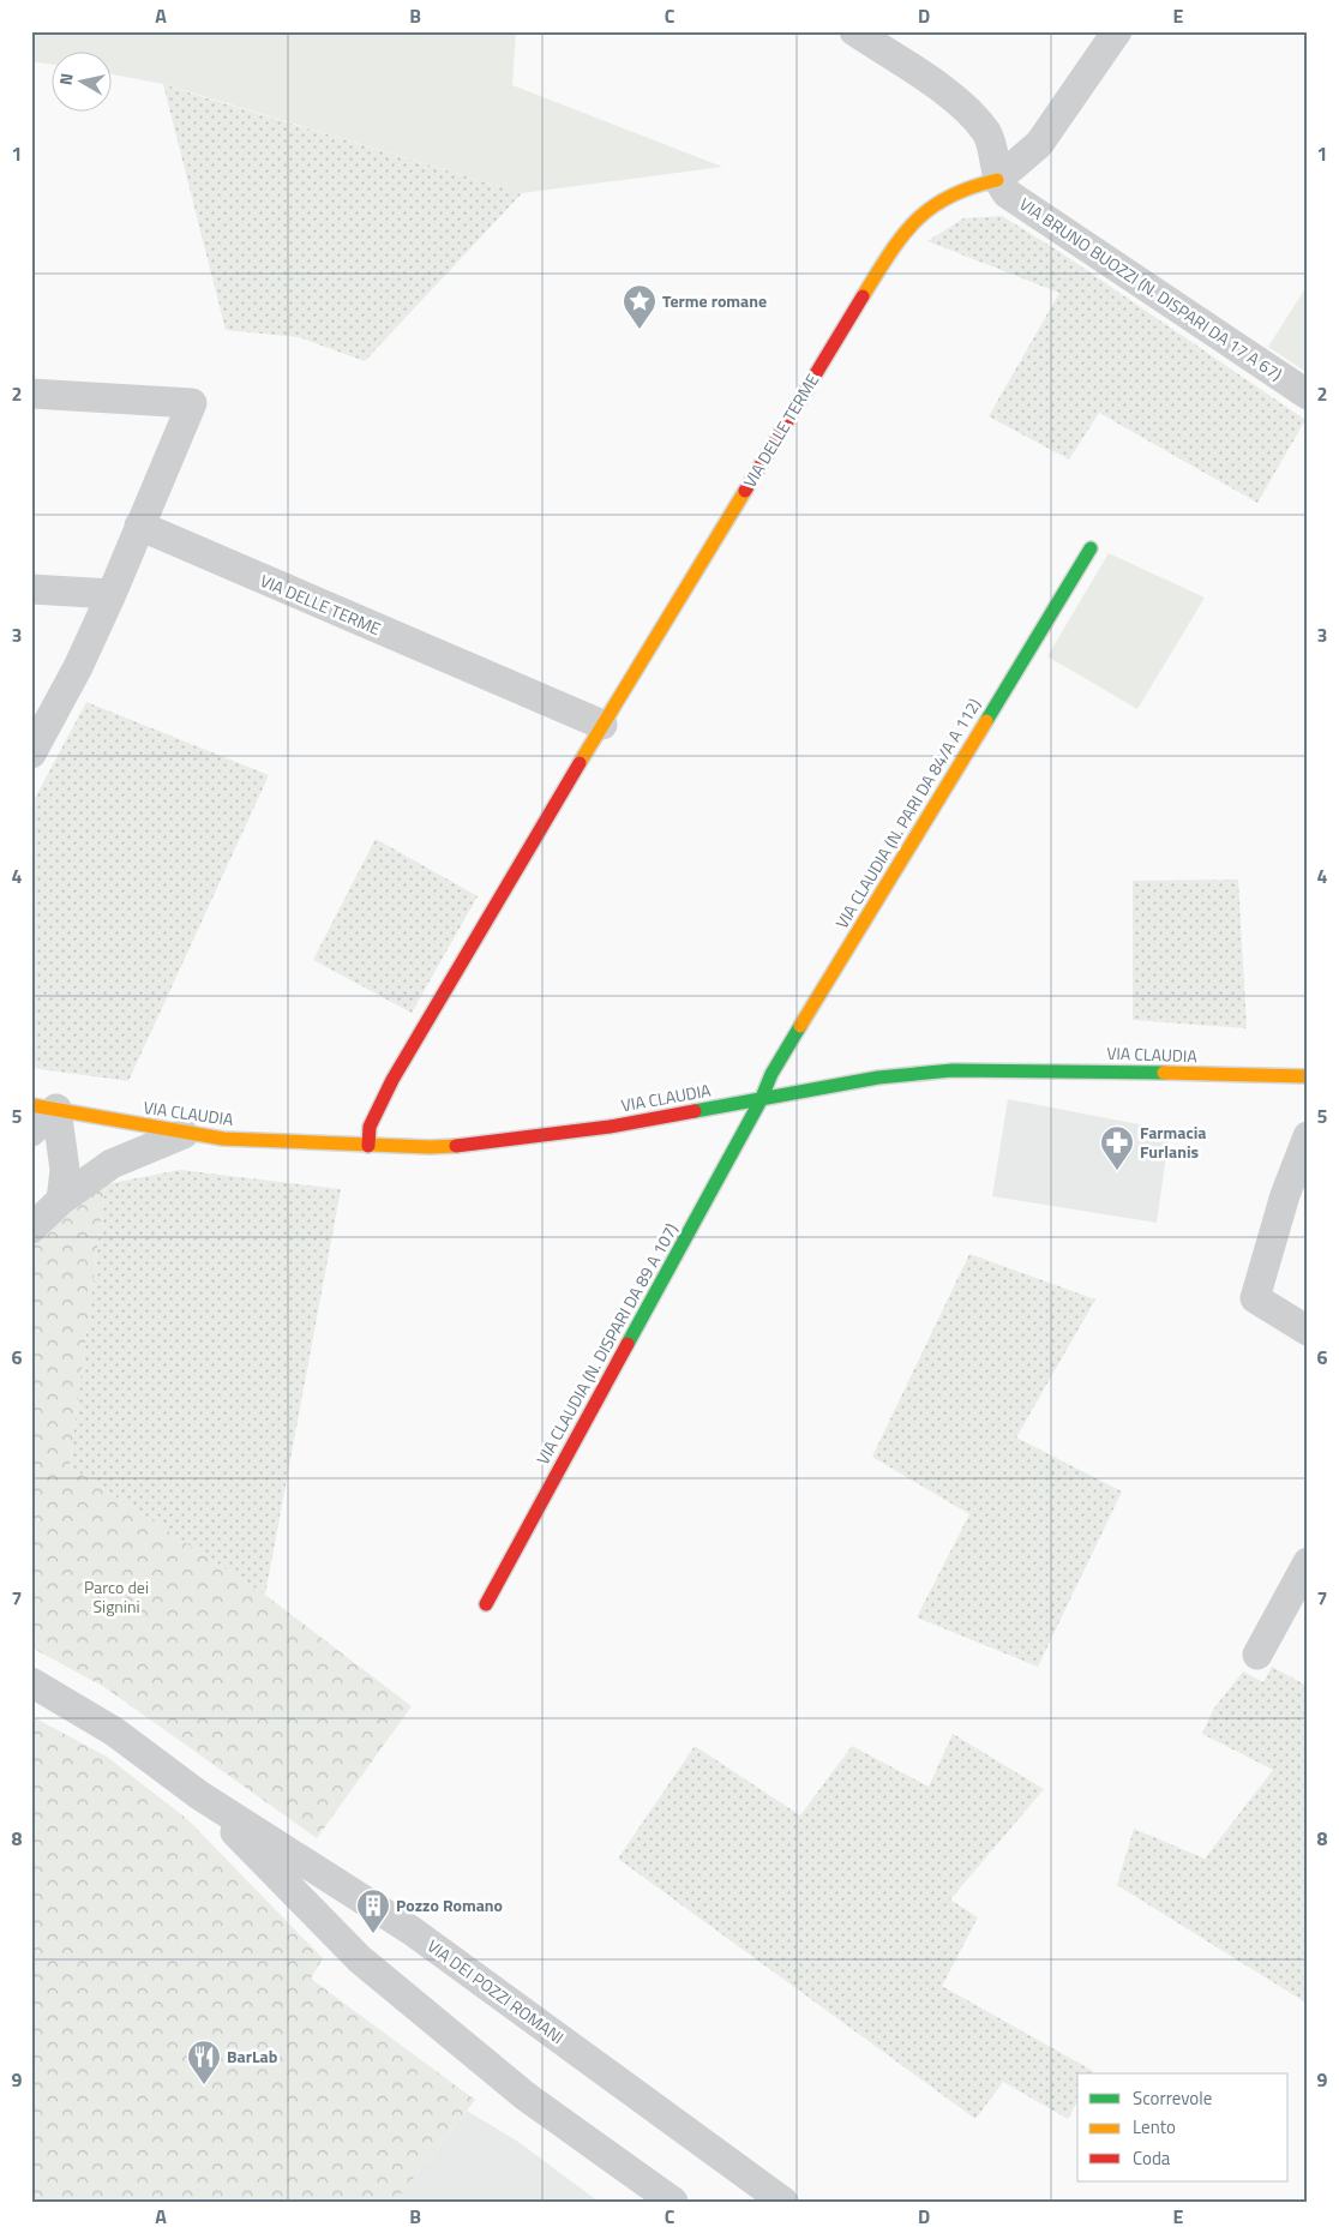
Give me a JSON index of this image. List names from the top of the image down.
{
  "streets": {
    "street": [
      "VIA BRUNO BUOZZI (N. DISPARI DA 17 A 67)",
      "VIA DELLE TERME",
      "VIA CLAUDIA (N. PARI DA 84/A A 112)",
      "VIA CLAUDIA",
      "VIA CLAUDIA (N. DISPARI DA 89 A 107)",
      "VIA DEI POZZI ROMANI"
    ]
  },
  "crossings": [
    ["VIA BRUNO BUOZZI (N. DISPARI DA 17 A 67)", "VIA DELLE TERME"],
    ["VIA DELLE TERME", "VIA CLAUDIA"],
    ["VIA CLAUDIA (N. PARI DA 84/A A 112)", "VIA CLAUDIA"],
    ["VIA CLAUDIA (N. PARI DA 84/A A 112)", "VIA CLAUDIA (N. DISPARI DA 89 A 107)"],
    ["VIA CLAUDIA", "VIA CLAUDIA (N. DISPARI DA 89 A 107)"]
  ],
  "parks": ["Parco dei Signini"],
  "places": {
    "place": ["Terme romane"],
    "pharmacy": ["Farmacia Furlanis"],
    "building": ["Pozzo Romano"],
    "restaurant": ["BarLab"]
  },
  "legend": ["Scorrevole", "Lento", "Coda"],
  "north": "left",
  "grid": {
    "columns": [
      "A",
      "B",
      "C",
      "D",
      "E"
    ],
    "rows": [
      "1",
      "2",
      "3",
      "4",
      "5",
      "6",
      "7",
      "8",
      "9"
    ]
  }
}
